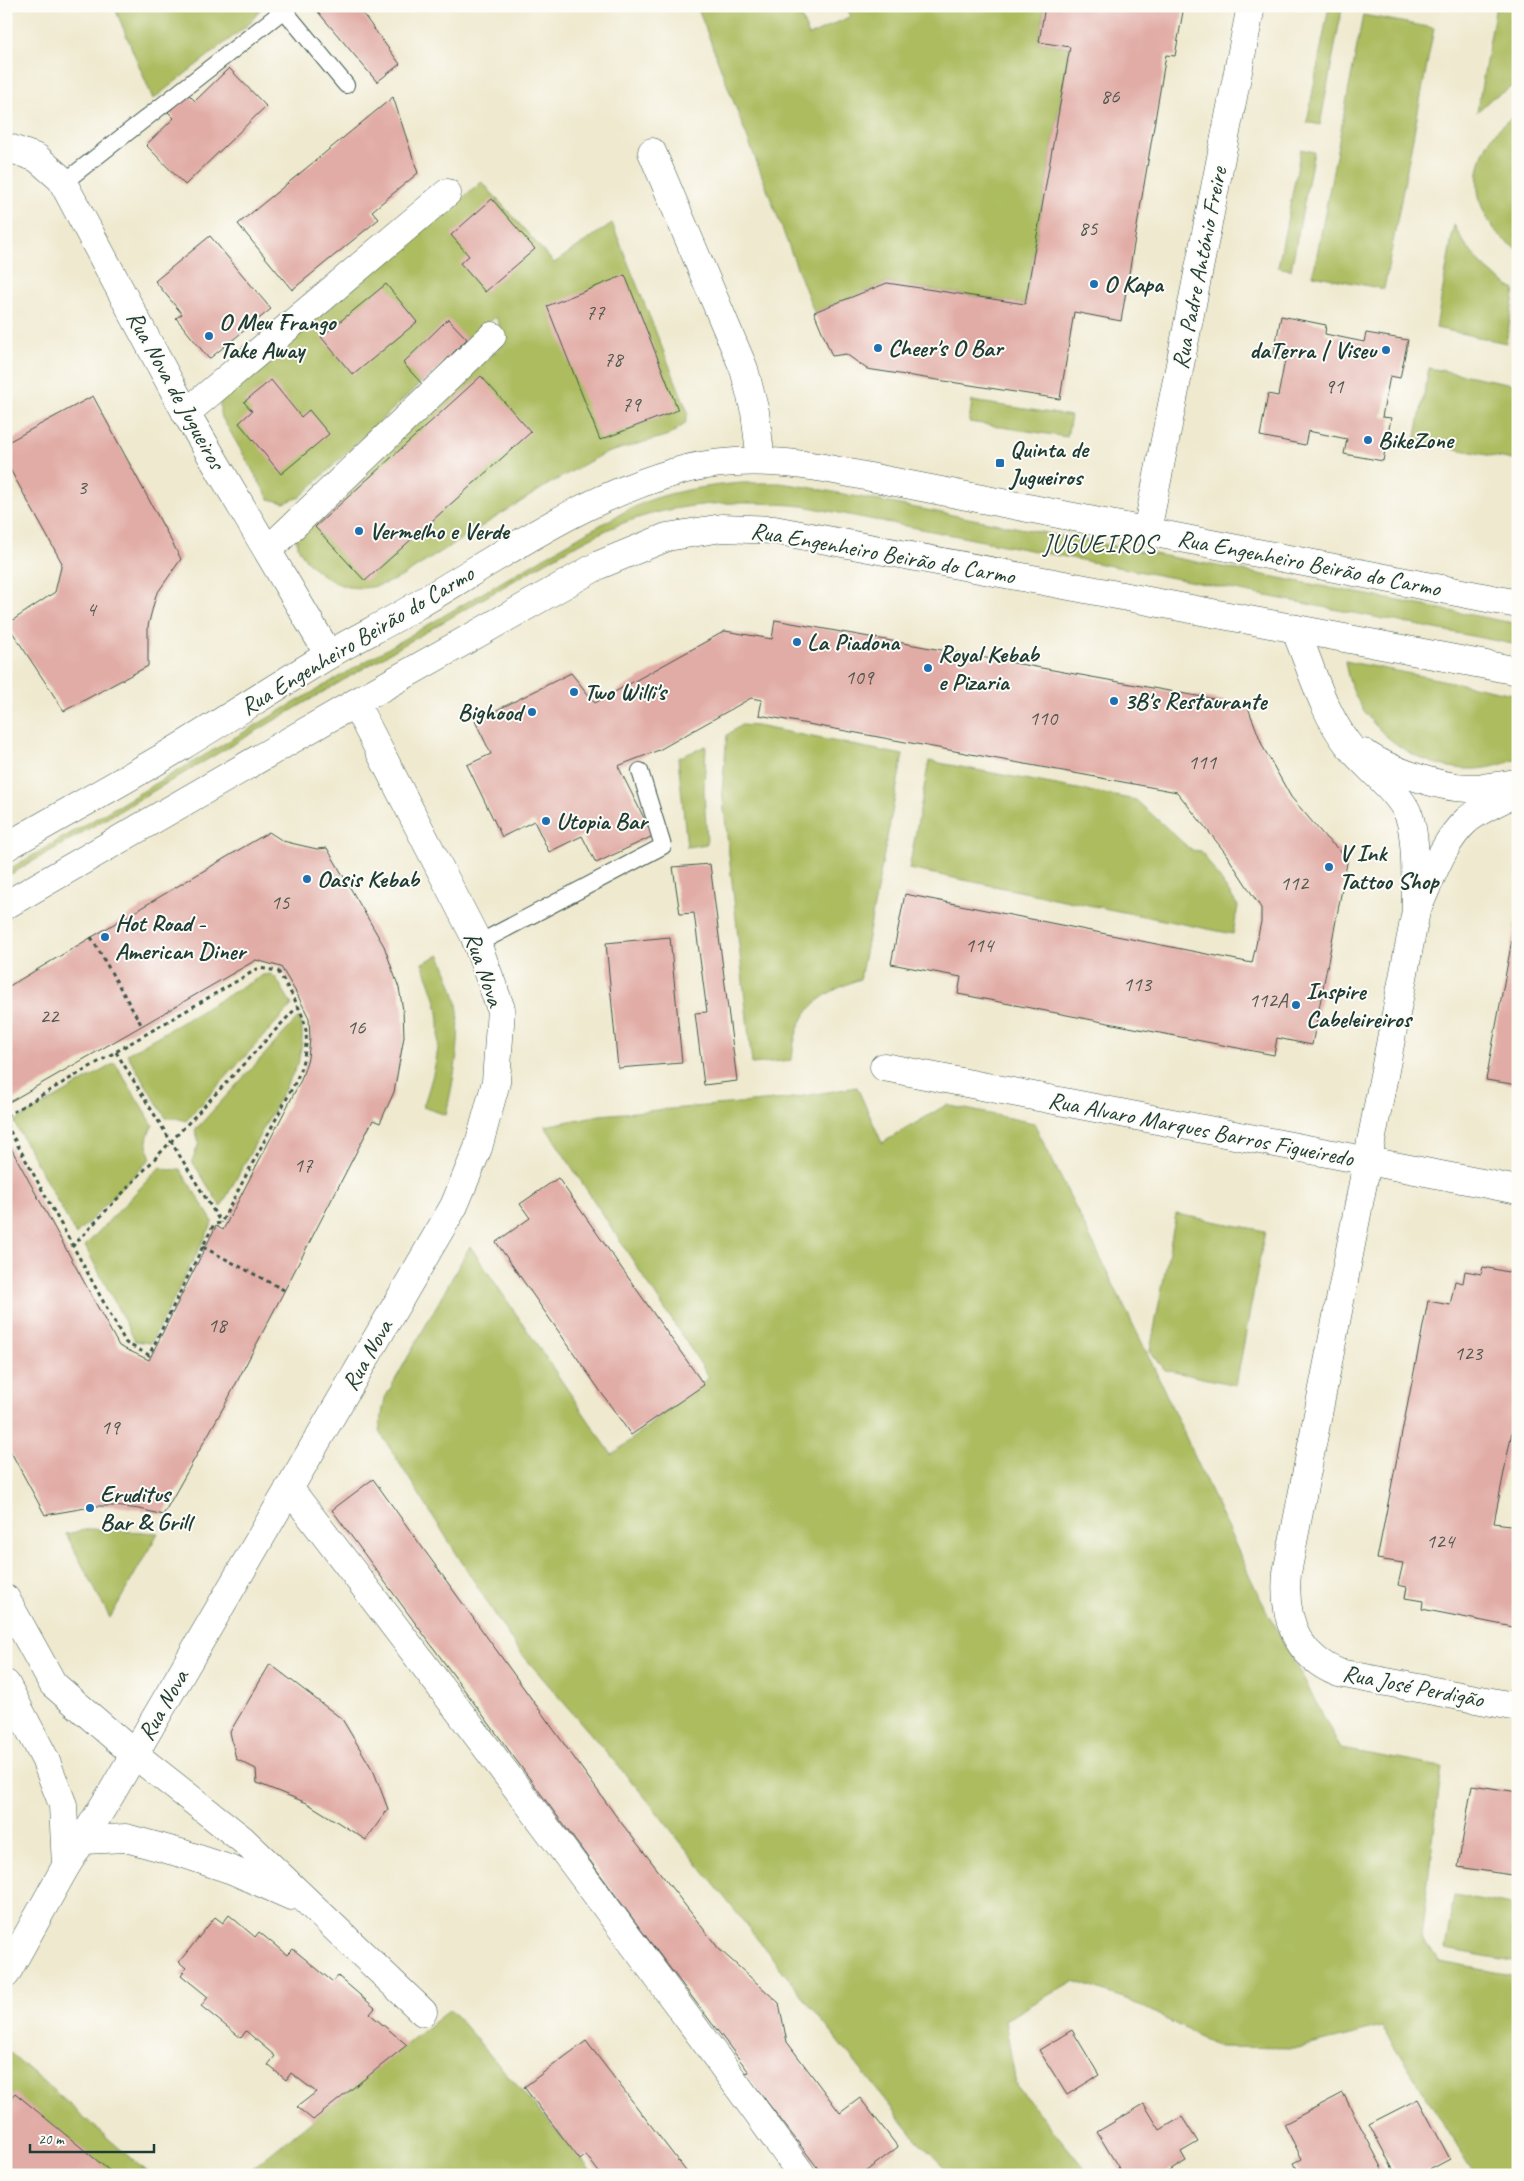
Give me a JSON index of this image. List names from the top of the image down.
{
  "streets": {
    "street": [
      "Rua Padre António Freire",
      "Rua Nova de Jugueiros",
      "Rua Engenheiro Beirão do Carmo",
      "Rua Nova",
      "Rua Alvaro Marques Barros Figueiredo",
      "Rua José Perdigão"
    ]
  },
  "crossings": [
    ["Rua Padre António Freire", "Rua Engenheiro Beirão do Carmo"],
    ["Rua Nova de Jugueiros", "Rua Engenheiro Beirão do Carmo"],
    ["Rua Engenheiro Beirão do Carmo", "Rua Nova"],
    ["Rua Alvaro Marques Barros Figueiredo", "Rua José Perdigão"]
  ],
  "districts": ["JUGUEIROS"],
  "places": {
    "other": [
      "O Kapa",
      "O Meu Frango Take Away",
      "Cheer's O Bar",
      "daTerra | Viseu",
      "BikeZone",
      "Vermelho e Verde",
      "La Piadona",
      "Royal Kebab e Pizaria",
      "Two Willi's",
      "3B's Restaurante",
      "Bighood",
      "Utopia Bar",
      "V Ink Tattoo Shop",
      "Oasis Kebab",
      "Hot Road - American Diner",
      "Inspire Cabeleireiros",
      "Eruditus Bar & Grill"
    ],
    "transit": ["Quinta de Jugueiros"]
  },
  "house_numbers": [
    "86",
    "85",
    "77",
    "78",
    "91",
    "79",
    "3",
    "4",
    "109",
    "110",
    "111",
    "112",
    "15",
    "114",
    "113",
    "112A",
    "22",
    "16",
    "17",
    "18",
    "123",
    "19",
    "124"
  ],
  "scale_bar": "20 m"
}
